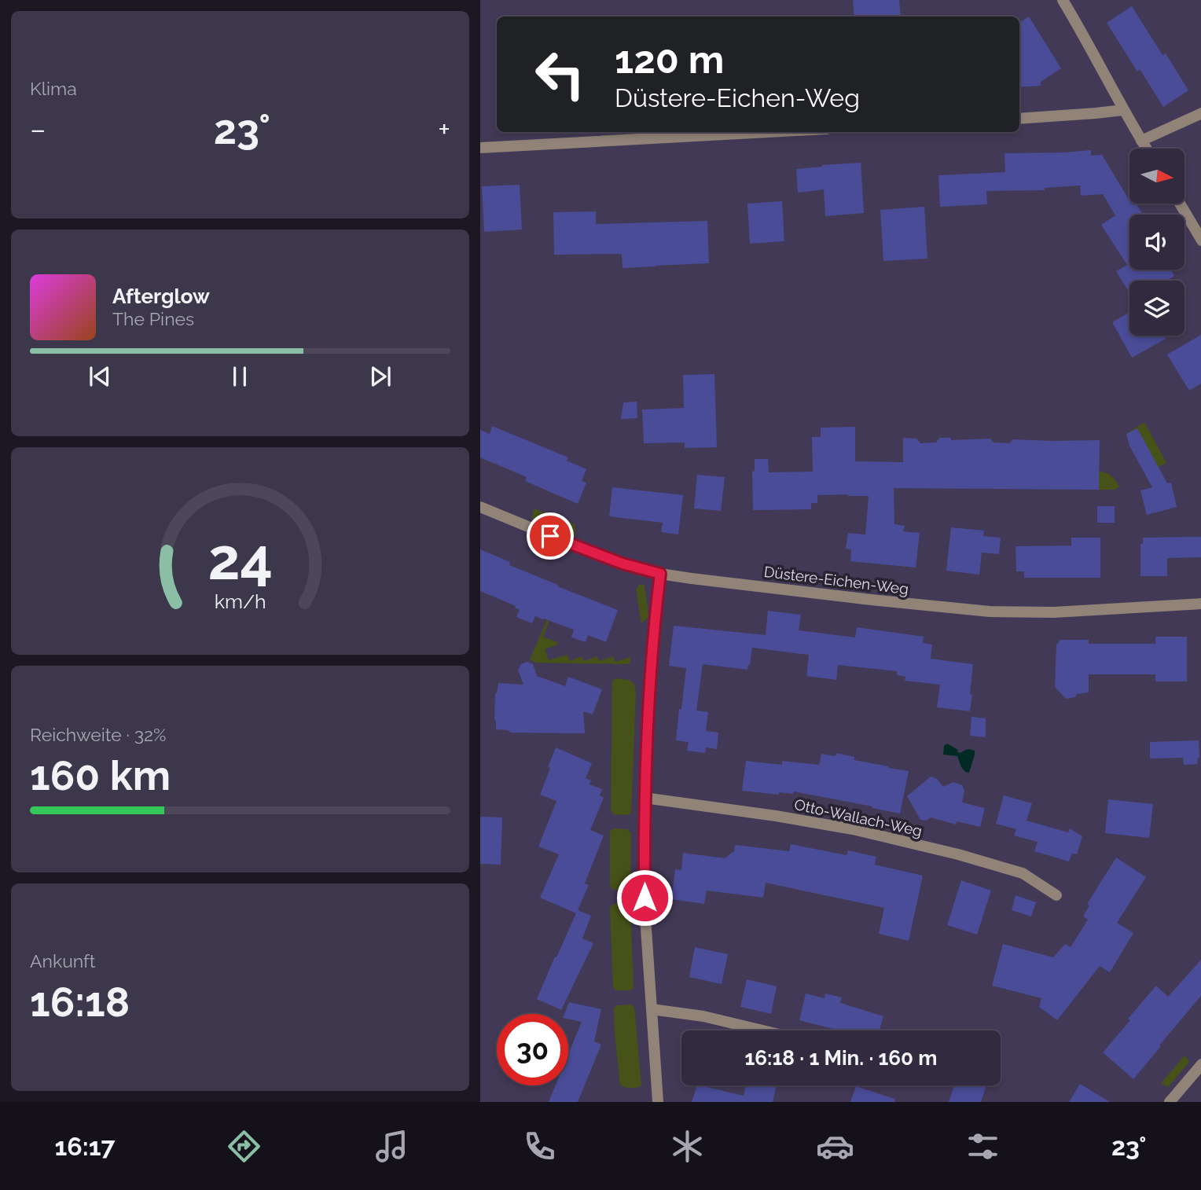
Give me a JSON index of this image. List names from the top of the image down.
{
  "streets": {
    "street": ["Düstere-Eichen-Weg", "Otto-Wallach-Weg"]
  },
  "north": "right",
  "page": {
    "tile": [
      "Klima",
      ["Reichweite · 32%", "160 km"],
      ["Ankunft", "16:18"]
    ],
    "turn": ["120 m", "Düstere-Eichen-Weg"],
    "heat": ["−", "23°", "+"],
    "song": ["Afterglow", "The Pines"],
    "limit": "30",
    "trip": "16:18 · 1 Min. · 160 m",
    "tabs": ["16:17", "23°"],
    "gauge": ["24", "km/h"]
  }
}
